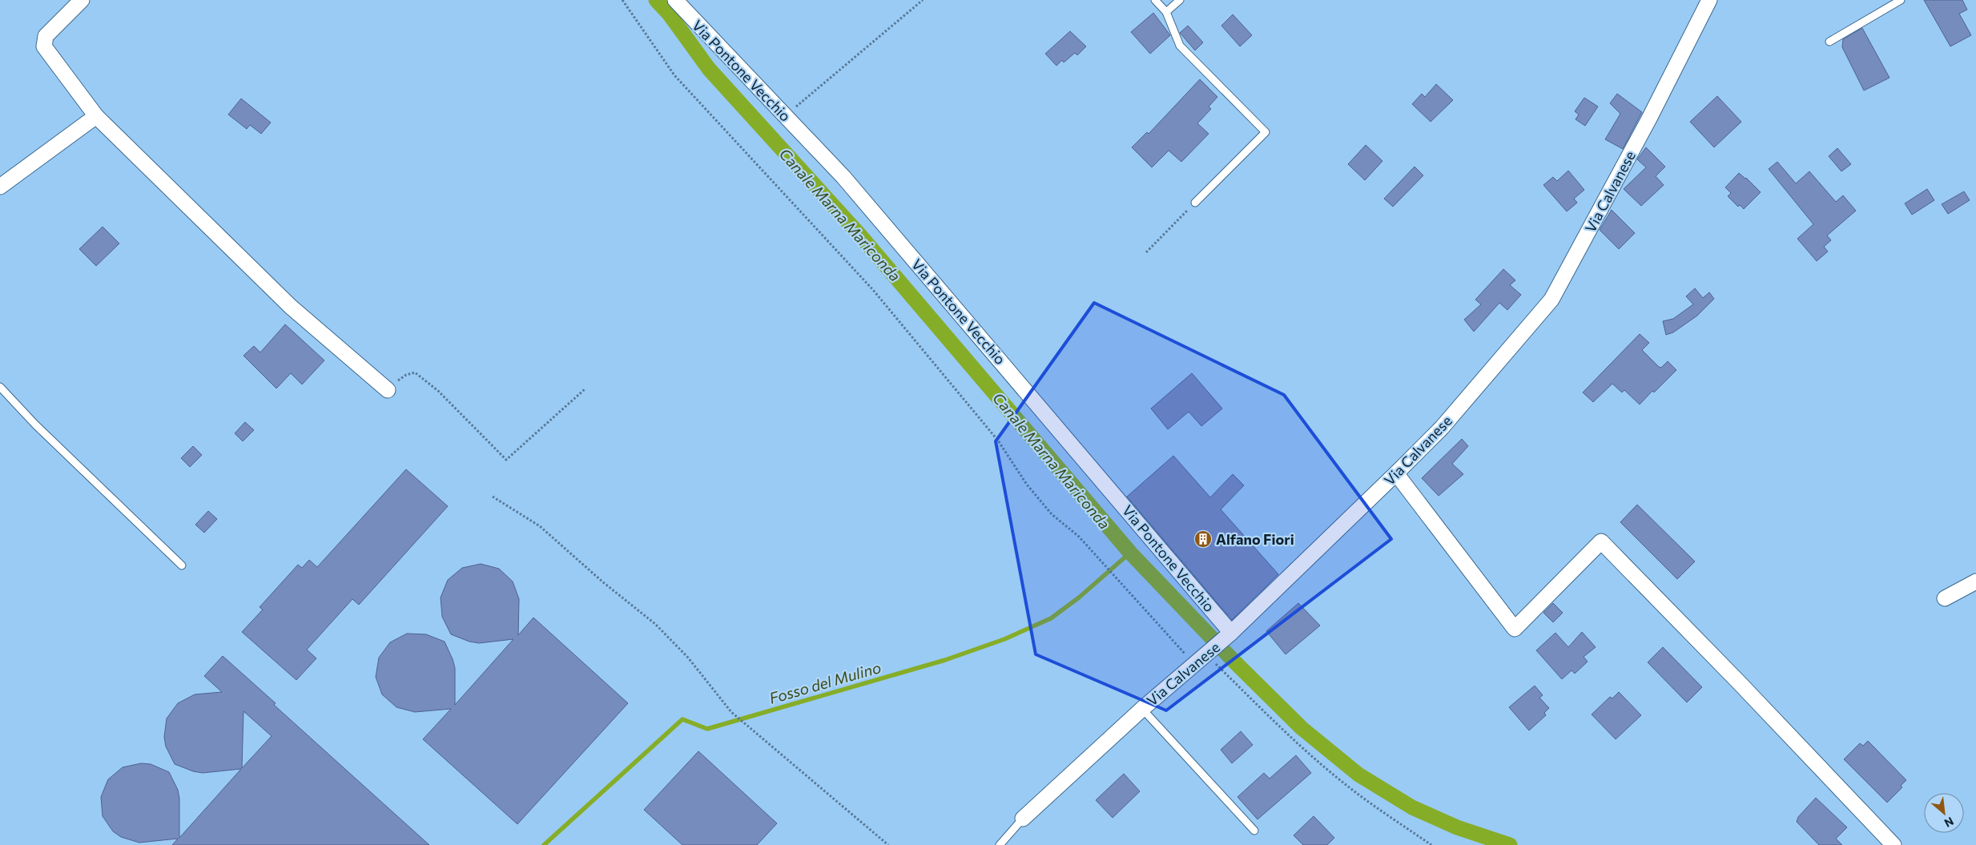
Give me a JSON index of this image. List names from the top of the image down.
{
  "streets": {
    "street": ["Via Pontone Vecchio", "Via Calvanese"]
  },
  "crossings": [
    ["Via Pontone Vecchio", "Via Calvanese"]
  ],
  "water": ["Canale Marna Mariconda", "Fosso del Mulino"],
  "places": {
    "building": ["Alfano Fiori"]
  },
  "north": "bottom right"
}
